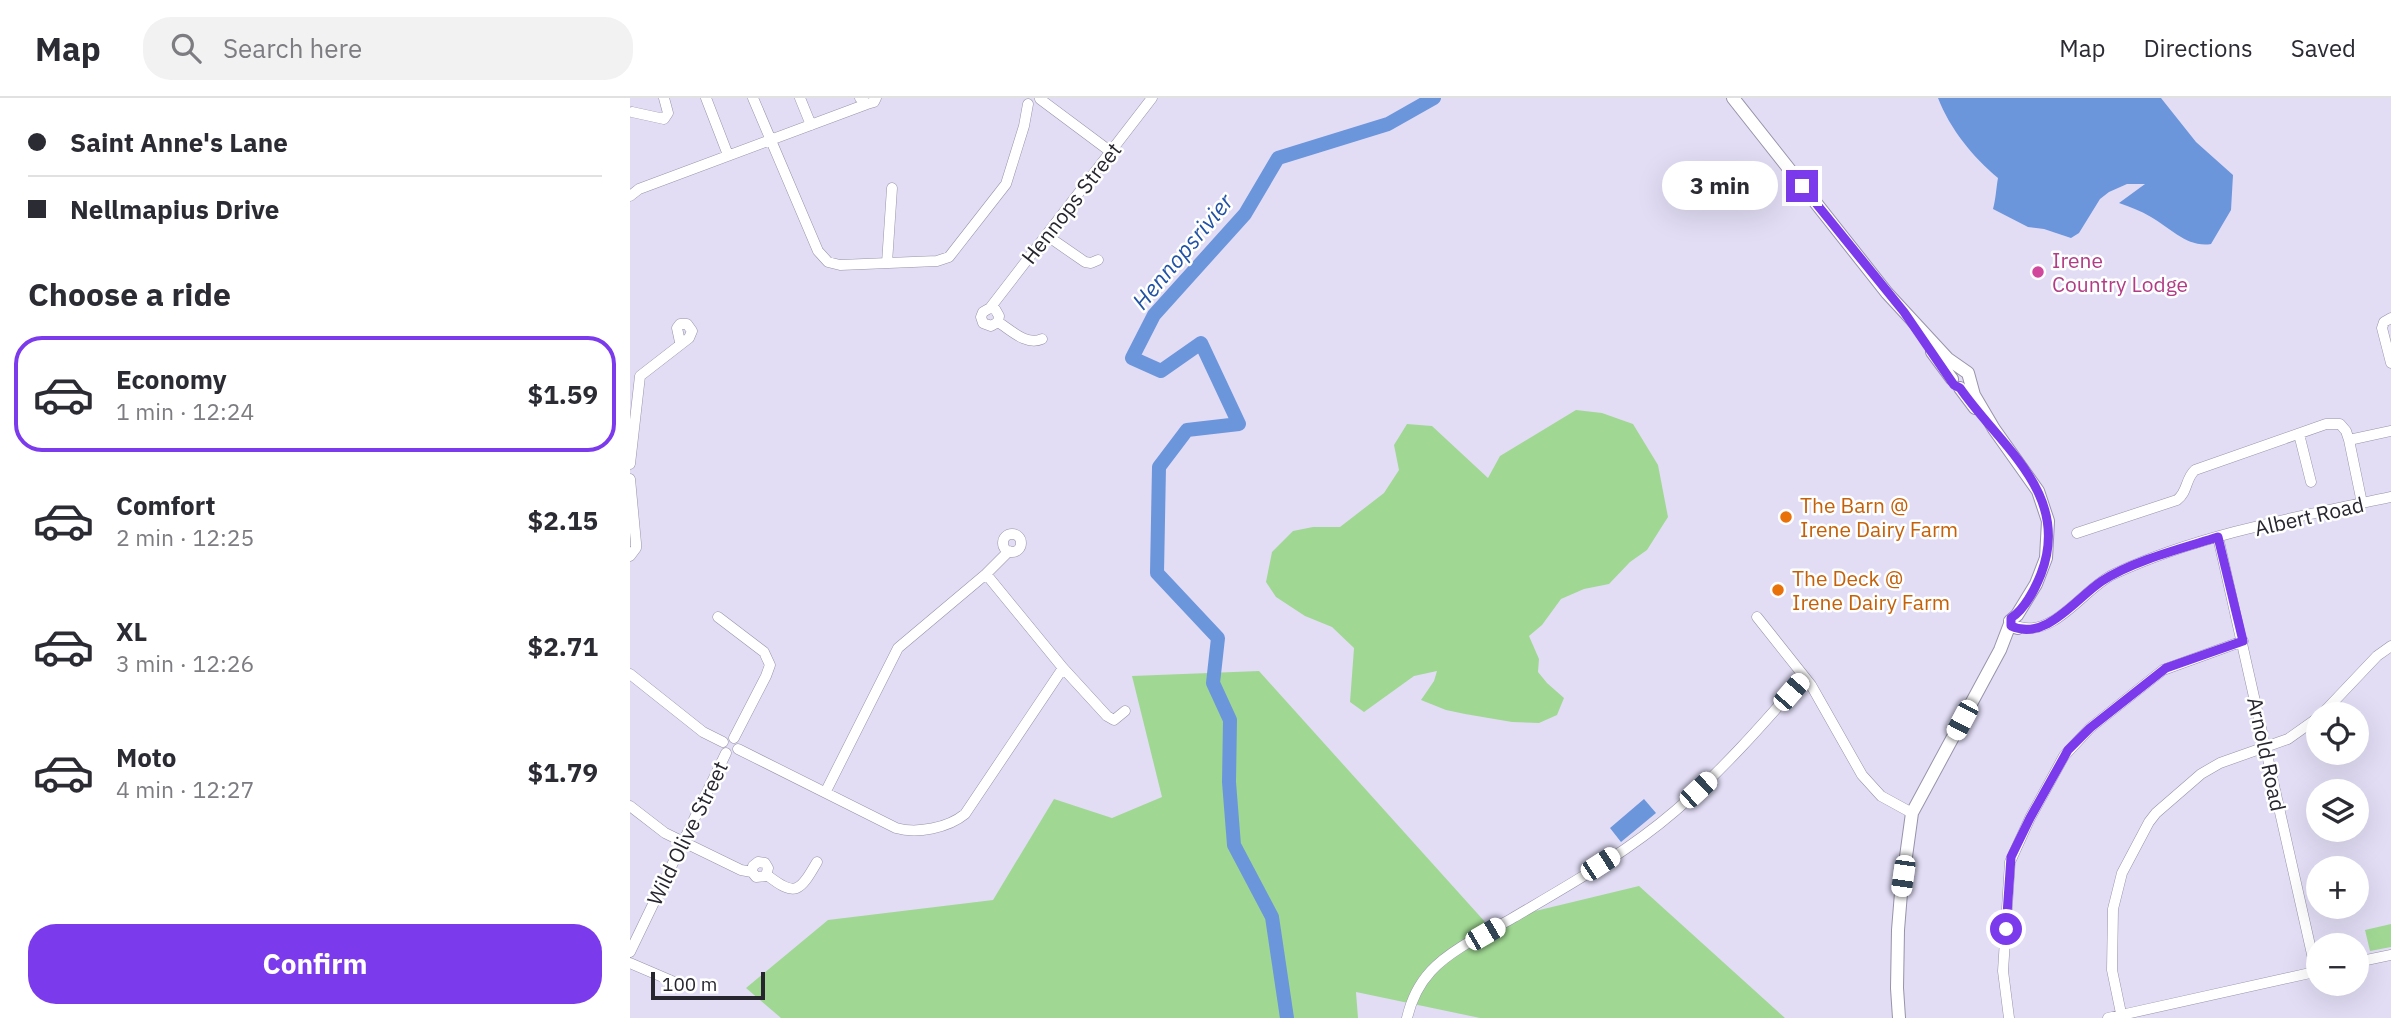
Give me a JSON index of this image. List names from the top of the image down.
{
  "streets": {
    "street": [
      "Hennops Street",
      "Albert Road",
      "Arnold Road",
      "Wild Olive Street"
    ]
  },
  "crossings": [
    ["Albert Road", "Arnold Road"]
  ],
  "water": ["Hennopsrivier"],
  "places": ["Irene Country Lodge", "The Barn @ Irene Dairy Farm", "The Deck @ Irene Dairy Farm"],
  "scale_bar": "100 m",
  "page": {
    "header": "Map",
    "search": "Search here",
    "nav": ["Map", "Directions", "Saved"],
    "banner": ["Saint Anne's Lane", "Nellmapius Drive"],
    "bubble": "3 min",
    "heading": "Choose a ride",
    "list": [
      {
        "name": "Economy",
        "note": "1 min · 12:24",
        "value": "$1.59"
      },
      {
        "name": "Comfort",
        "note": "2 min · 12:25",
        "value": "$2.15"
      },
      {
        "name": "XL",
        "note": "3 min · 12:26",
        "value": "$2.71"
      },
      {
        "name": "Moto",
        "note": "4 min · 12:27",
        "value": "$1.79"
      }
    ],
    "map_buttons": ["+", "−"],
    "buttons": "Confirm",
    "scale": "100 m"
  }
}
